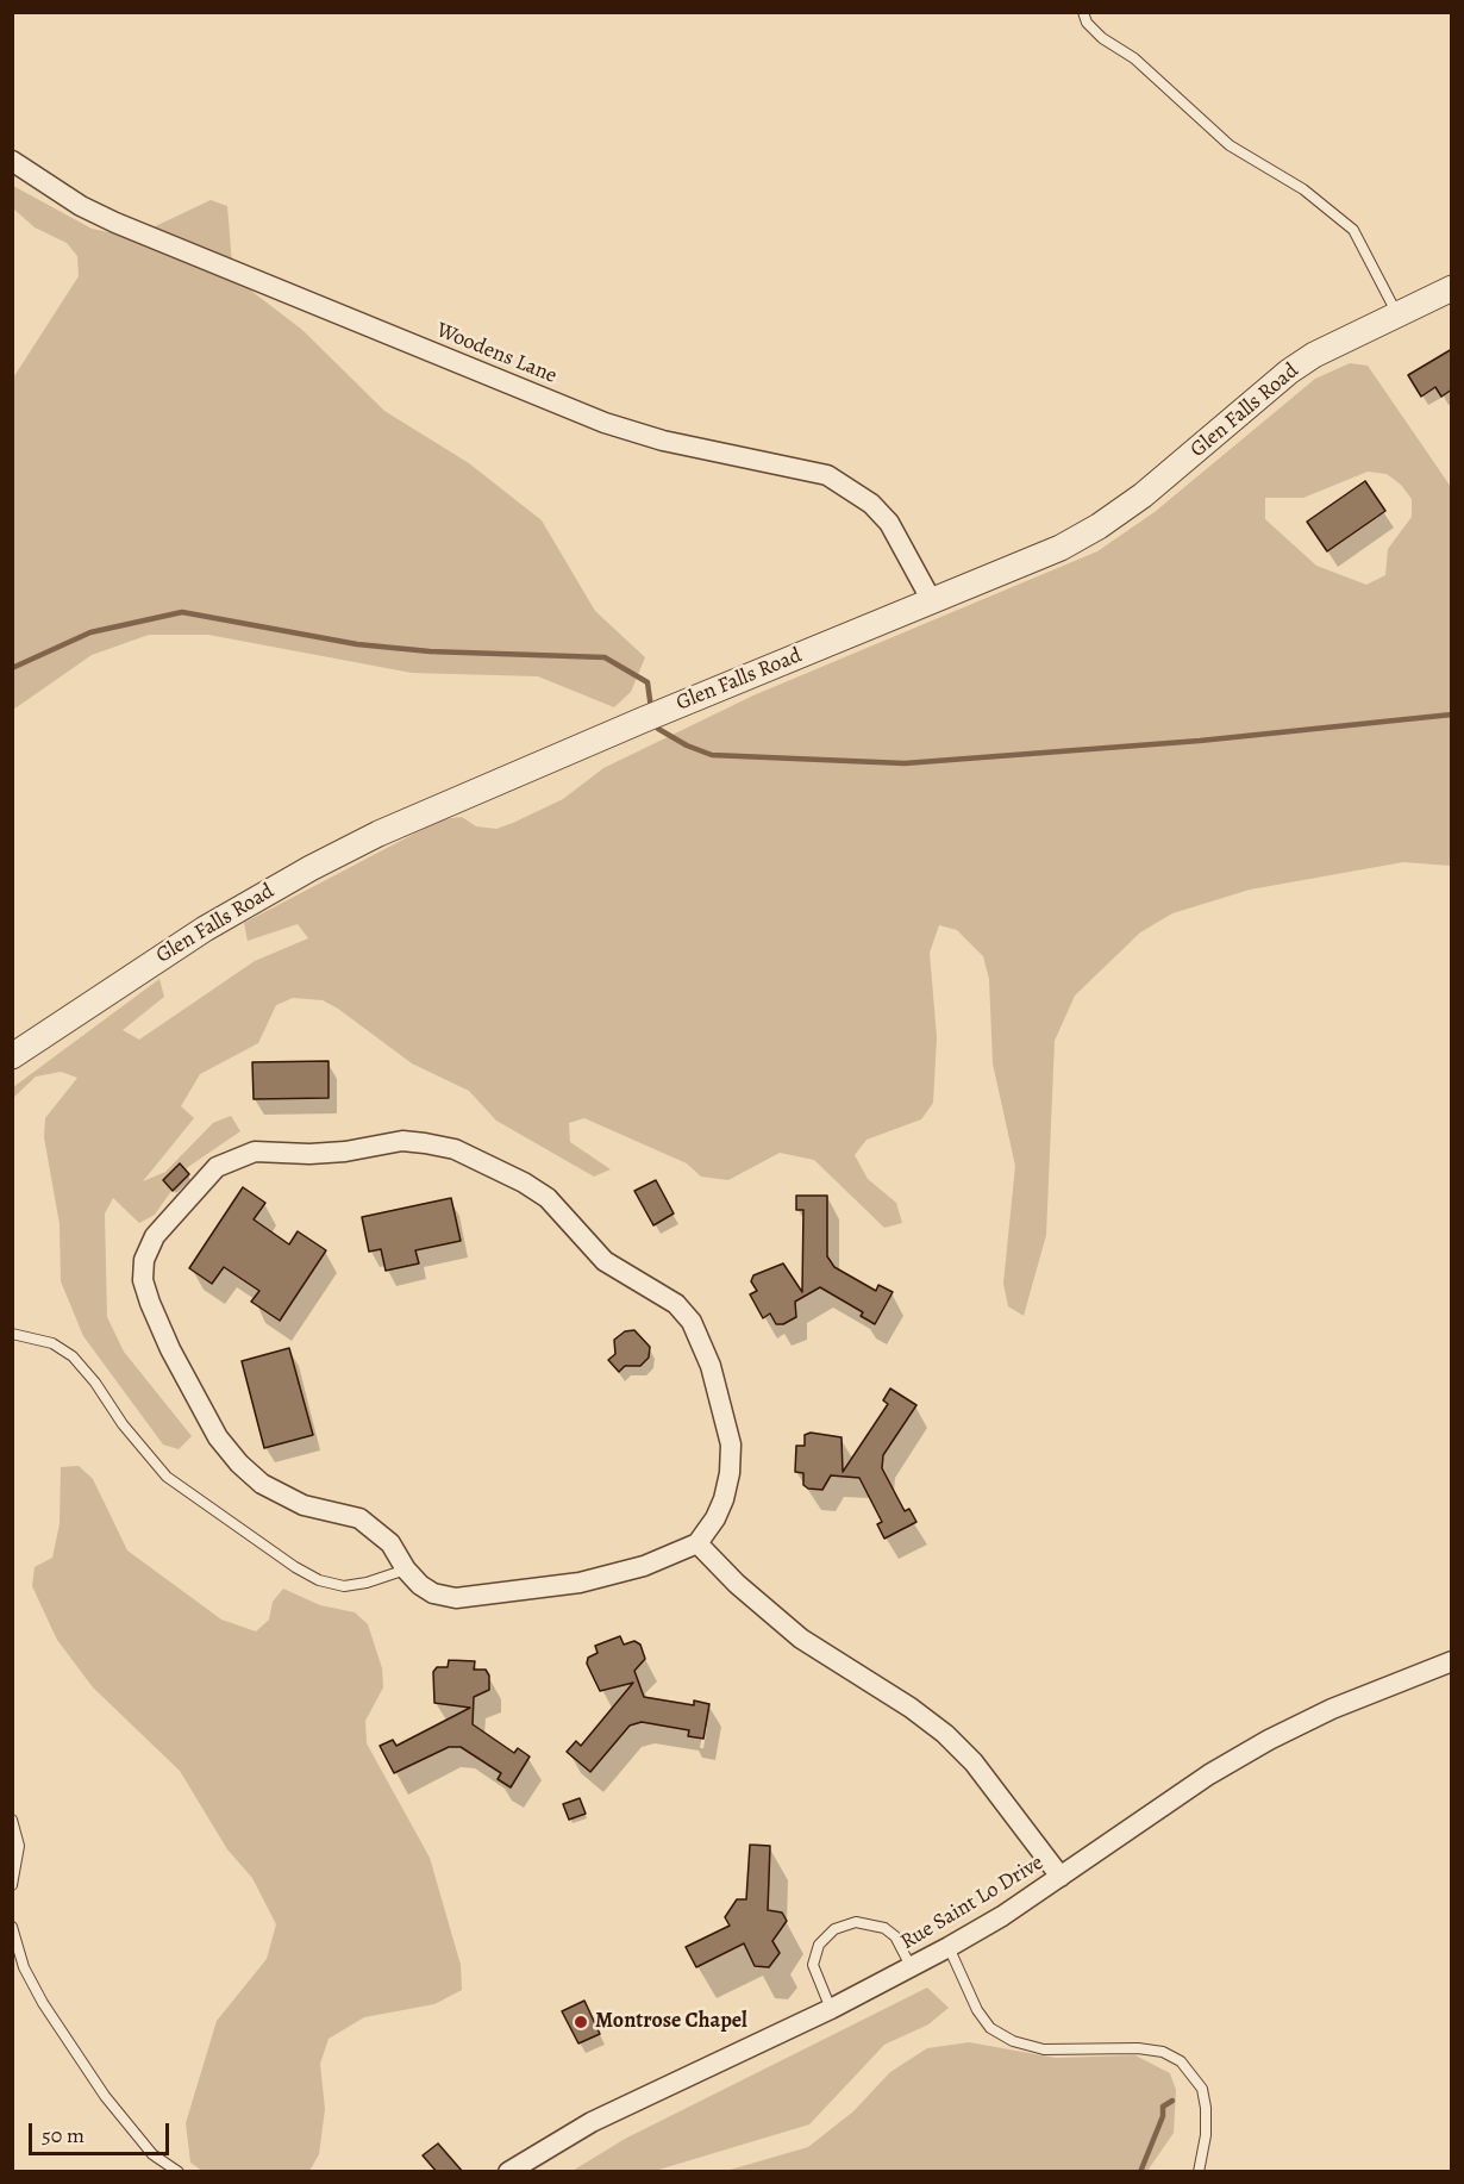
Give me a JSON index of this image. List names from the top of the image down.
{
  "streets": {
    "street": ["Woodens Lane", "Glen Falls Road", "Rue Saint Lo Drive"]
  },
  "crossings": [
    ["Woodens Lane", "Glen Falls Road"]
  ],
  "places": ["Montrose Chapel"],
  "scale_bar": "50 m"
}
